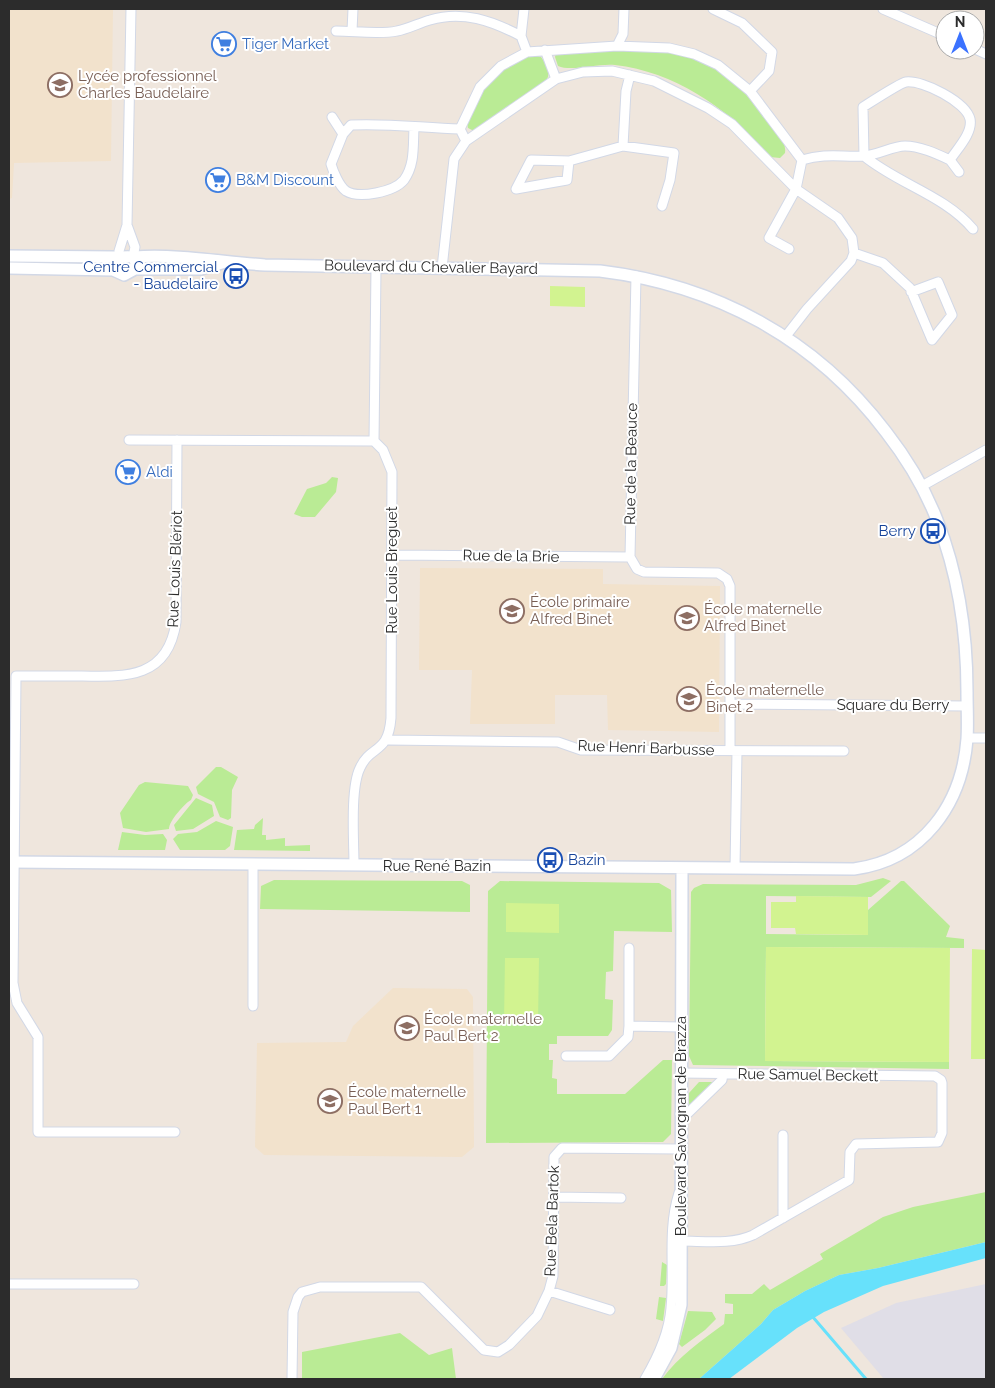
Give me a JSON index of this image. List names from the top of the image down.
{
  "streets": {
    "street": [
      "Boulevard du Chevalier Bayard",
      "Rue de la Beauce",
      "Rue de la Brie",
      "Rue Louis Blériot",
      "Rue Louis Breguet",
      "Square du Berry",
      "Rue Henri Barbusse",
      "Rue René Bazin",
      "Rue Samuel Beckett",
      "Boulevard Savorgnan de Brazza",
      "Rue Bela Bartok"
    ]
  },
  "crossings": [
    ["Boulevard du Chevalier Bayard", "Rue de la Beauce"],
    ["Boulevard du Chevalier Bayard", "Square du Berry"],
    ["Boulevard du Chevalier Bayard", "Rue René Bazin"],
    ["Rue de la Beauce", "Rue de la Brie"],
    ["Rue de la Brie", "Rue Louis Breguet"],
    ["Rue Louis Blériot", "Rue René Bazin"],
    ["Rue Louis Breguet", "Rue Henri Barbusse"],
    ["Rue René Bazin", "Boulevard Savorgnan de Brazza"],
    ["Rue Samuel Beckett", "Boulevard Savorgnan de Brazza"],
    ["Boulevard Savorgnan de Brazza", "Rue Bela Bartok"]
  ],
  "places": {
    "supermarket": ["Tiger Market", "B&M Discount", "Aldi"],
    "school or university": [
      "Lycée professionnel Charles Baudelaire",
      "École primaire Alfred Binet",
      "École maternelle Alfred Binet",
      "École maternelle Binet 2",
      "École maternelle Paul Bert 2",
      "École maternelle Paul Bert 1"
    ],
    "bus stop": ["Centre Commercial - Baudelaire", "Berry", "Bazin"]
  },
  "north": "top"
}
